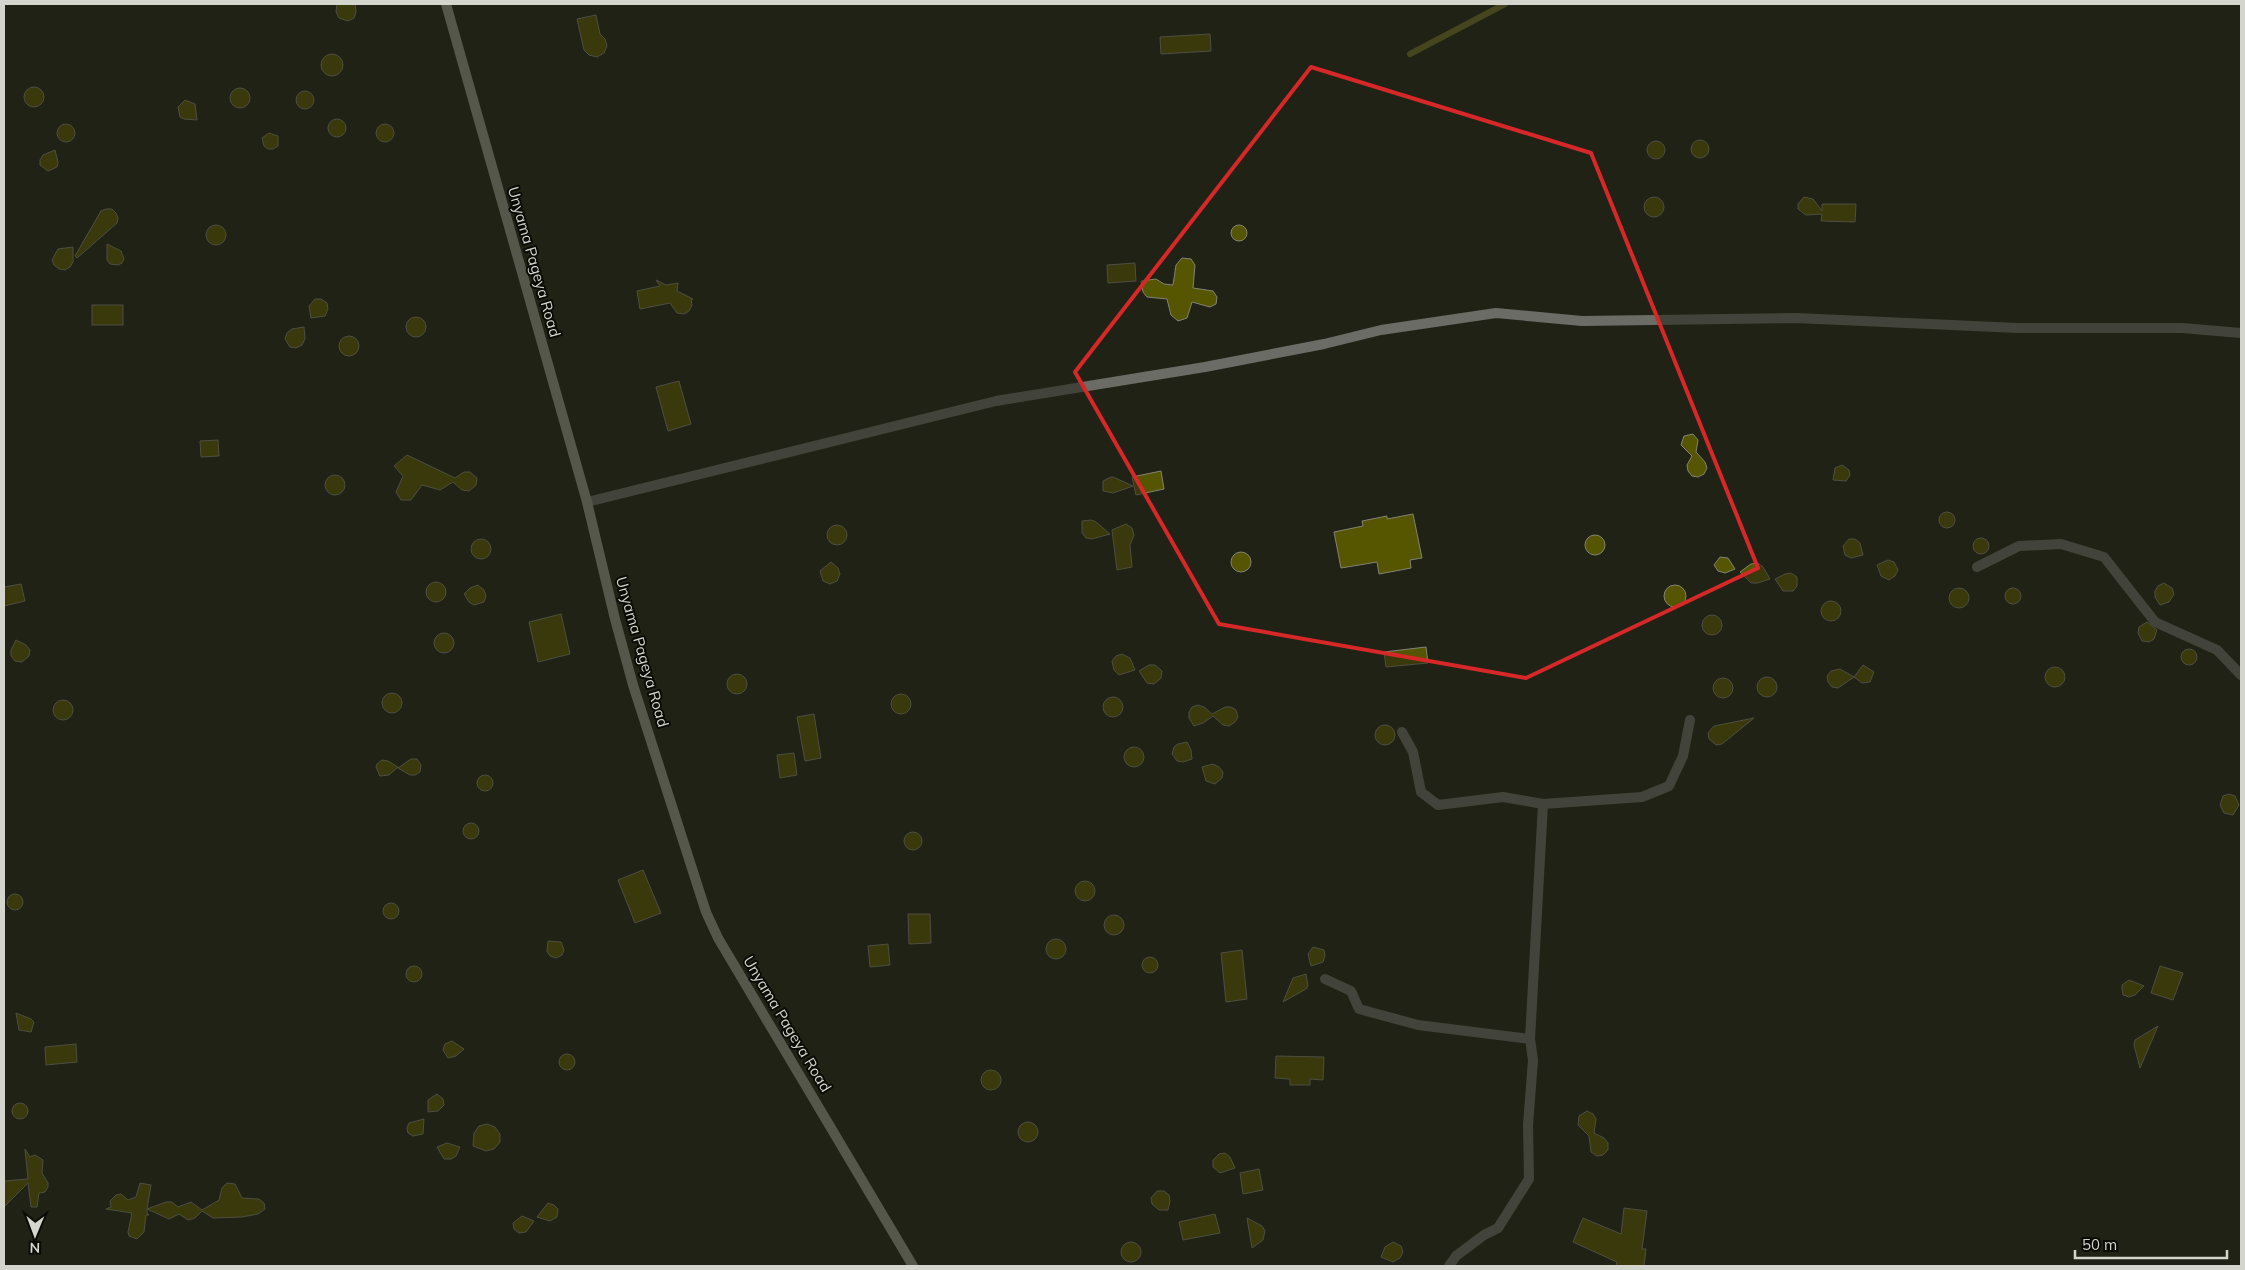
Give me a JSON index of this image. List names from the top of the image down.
{
  "streets": {
    "street": ["Unyama Pageya Road"]
  },
  "scale_bar": "50 m",
  "north": "bottom"
}
